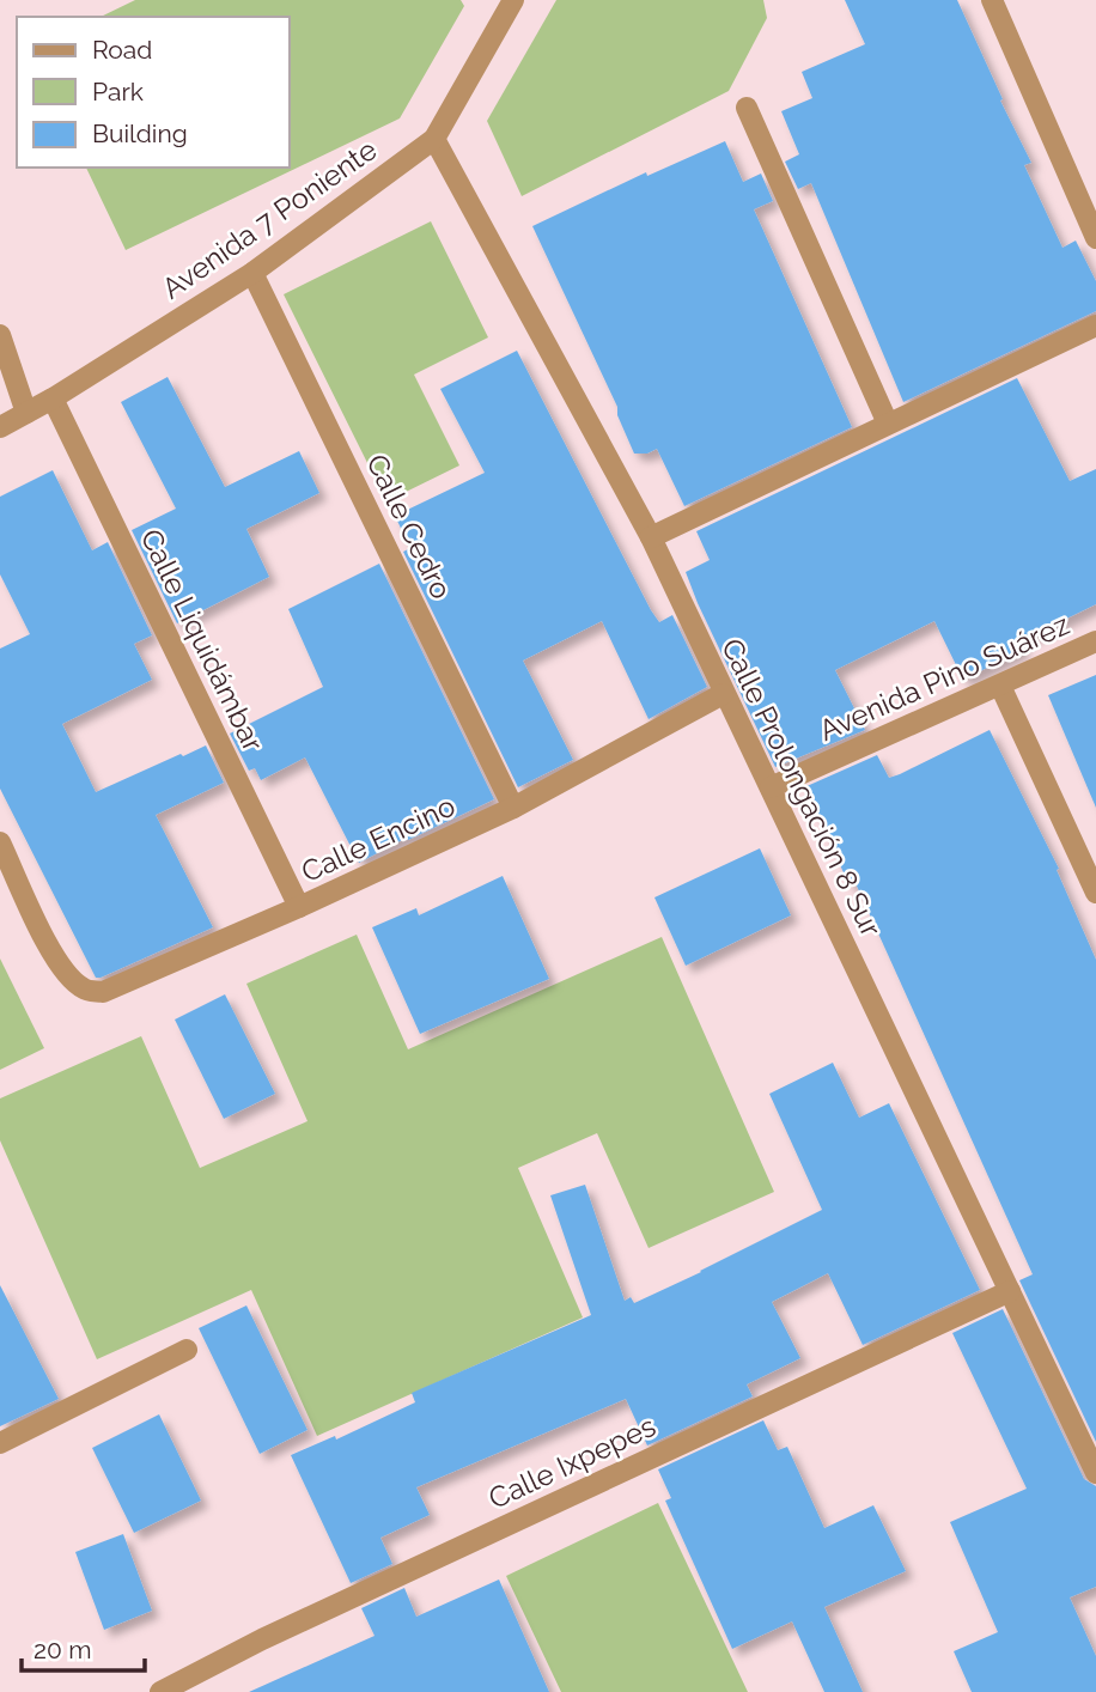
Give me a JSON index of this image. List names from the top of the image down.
{
  "streets": {
    "street": [
      "Avenida 7 Poniente",
      "Calle Cedro",
      "Calle Liquidámbar",
      "Avenida Pino Suárez",
      "Calle Prolongación 8 Sur",
      "Calle Encino",
      "Calle Ixpepes"
    ]
  },
  "crossings": [
    ["Avenida 7 Poniente", "Calle Cedro"],
    ["Avenida 7 Poniente", "Calle Liquidámbar"],
    ["Avenida 7 Poniente", "Calle Prolongación 8 Sur"],
    ["Calle Cedro", "Calle Encino"],
    ["Calle Liquidámbar", "Calle Encino"],
    ["Avenida Pino Suárez", "Calle Prolongación 8 Sur"],
    ["Calle Prolongación 8 Sur", "Calle Encino"],
    ["Calle Prolongación 8 Sur", "Calle Ixpepes"]
  ],
  "legend": ["Road", "Park", "Building"],
  "scale_bar": "20 m"
}
